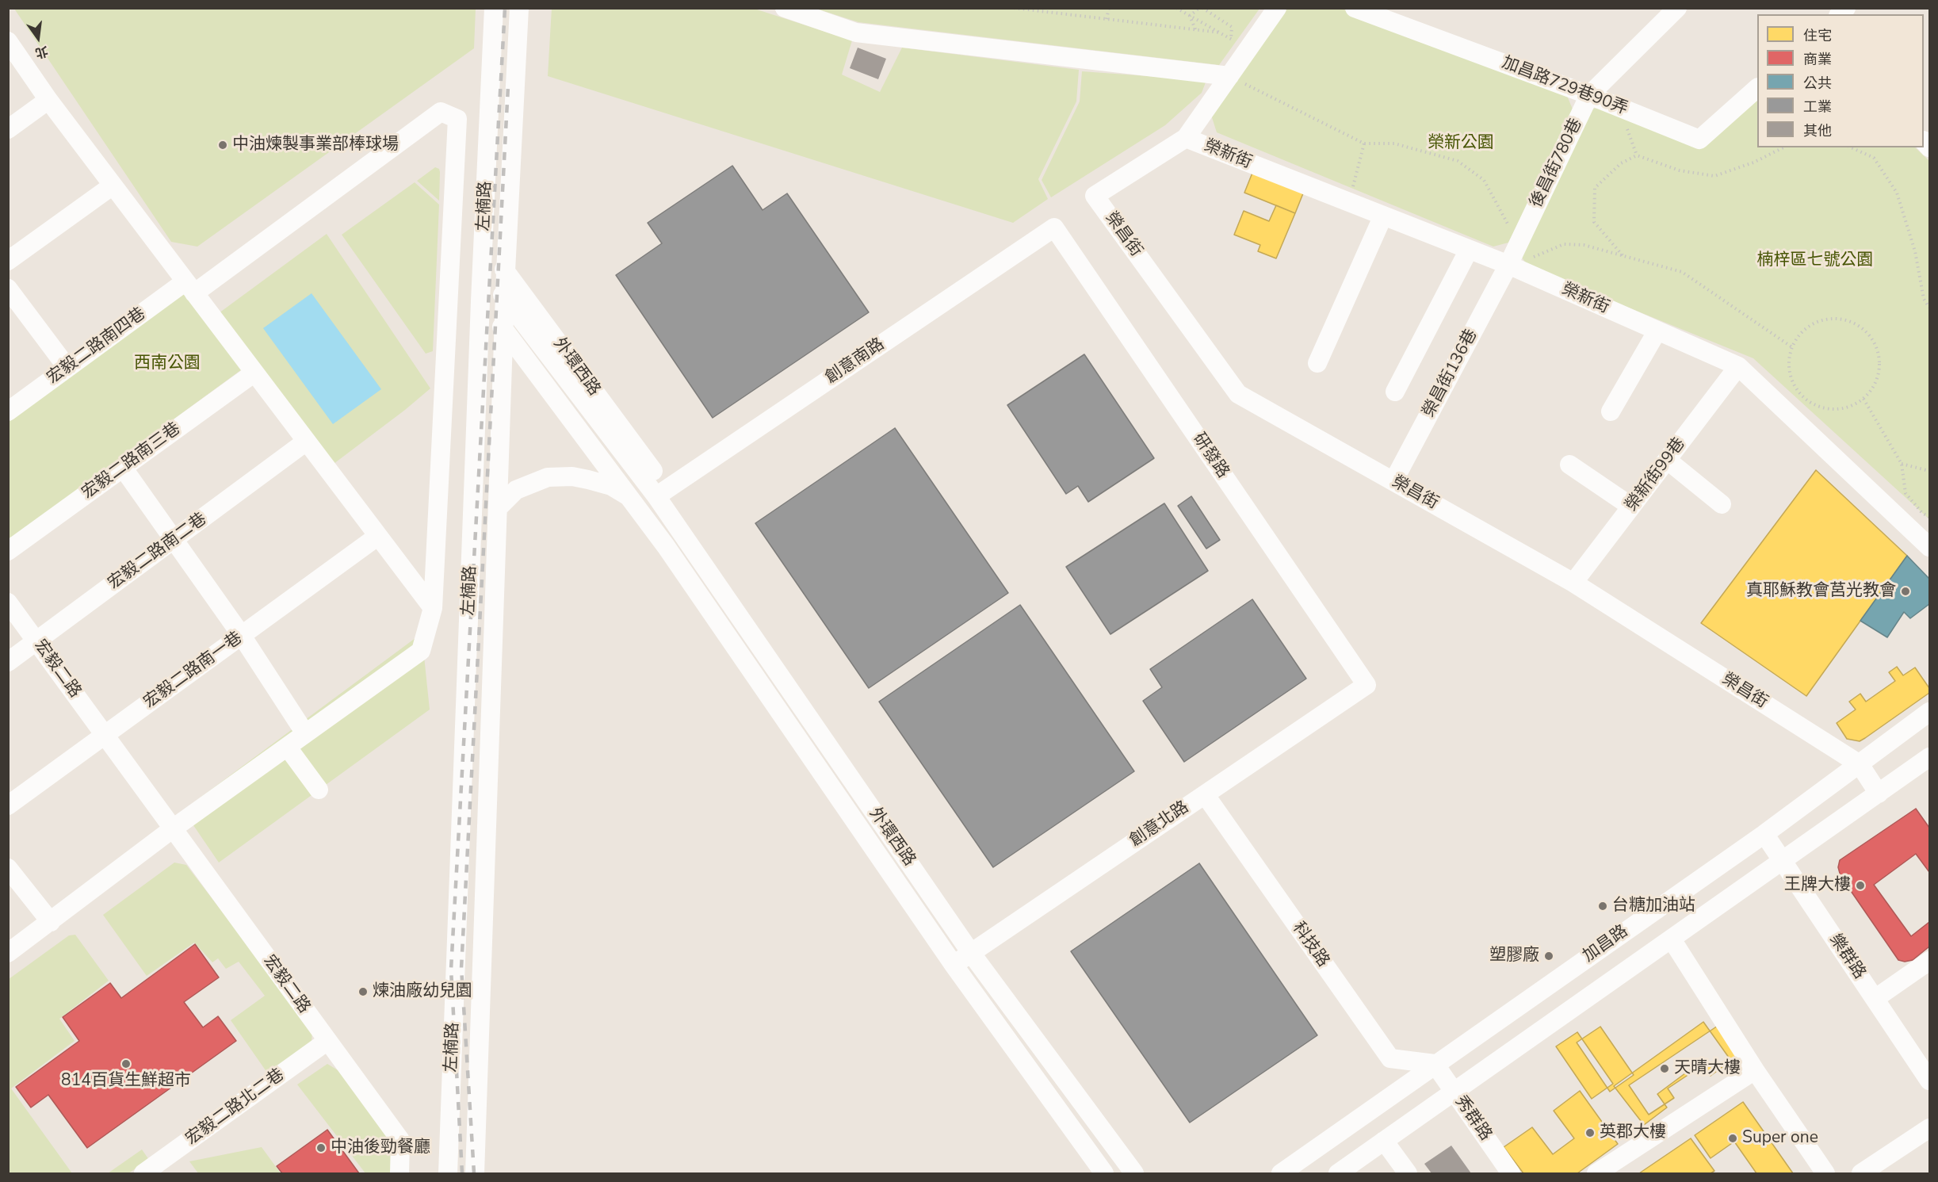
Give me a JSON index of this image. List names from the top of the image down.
{
  "streets": {
    "street": [
      "加昌路729巷90弄",
      "榮新街",
      "後昌街780巷",
      "左楠路",
      "榮昌街",
      "宏毅二路南四巷",
      "創意南路",
      "外環西路",
      "榮昌街136巷",
      "研發路",
      "宏毅二路南三巷",
      "榮新街99巷",
      "宏毅二路南二巷",
      "宏毅二路",
      "宏毅二路南一巷",
      "創意北路",
      "加昌路",
      "科技路",
      "樂群路",
      "宏毅二路北二巷",
      "秀群路"
    ]
  },
  "crossings": [
    ["加昌路729巷90弄", "後昌街780巷"],
    ["榮新街", "後昌街780巷"],
    ["榮新街", "榮昌街"],
    ["榮新街", "榮昌街136巷"],
    ["榮新街", "榮新街99巷"],
    ["後昌街780巷", "榮昌街136巷"],
    ["左楠路", "外環西路"],
    ["榮昌街", "榮昌街136巷"],
    ["榮昌街", "榮新街99巷"],
    ["榮昌街", "加昌路"],
    ["創意南路", "外環西路"],
    ["創意南路", "研發路"],
    ["外環西路", "創意北路"],
    ["研發路", "創意北路"],
    ["宏毅二路南二巷", "宏毅二路"],
    ["宏毅二路", "宏毅二路南一巷"],
    ["宏毅二路", "宏毅二路北二巷"],
    ["創意北路", "科技路"],
    ["加昌路", "科技路"],
    ["加昌路", "樂群路"],
    ["加昌路", "秀群路"],
    ["科技路", "秀群路"]
  ],
  "parks": ["榮新公園", "楠梓區七號公園", "西南公園"],
  "places": [
    "中油煉製事業部棒球場",
    "真耶穌教會莒光教會",
    "王牌大樓",
    "台糖加油站",
    "塑膠廠",
    "煉油廠幼兒園",
    "814百貨生鮮超市",
    "天晴大樓",
    "英郡大樓",
    "Super one",
    "中油後勁餐廳"
  ],
  "legend": [
    "住宅",
    "商業",
    "公共",
    "工業",
    "其他"
  ],
  "north": "bottom"
}
